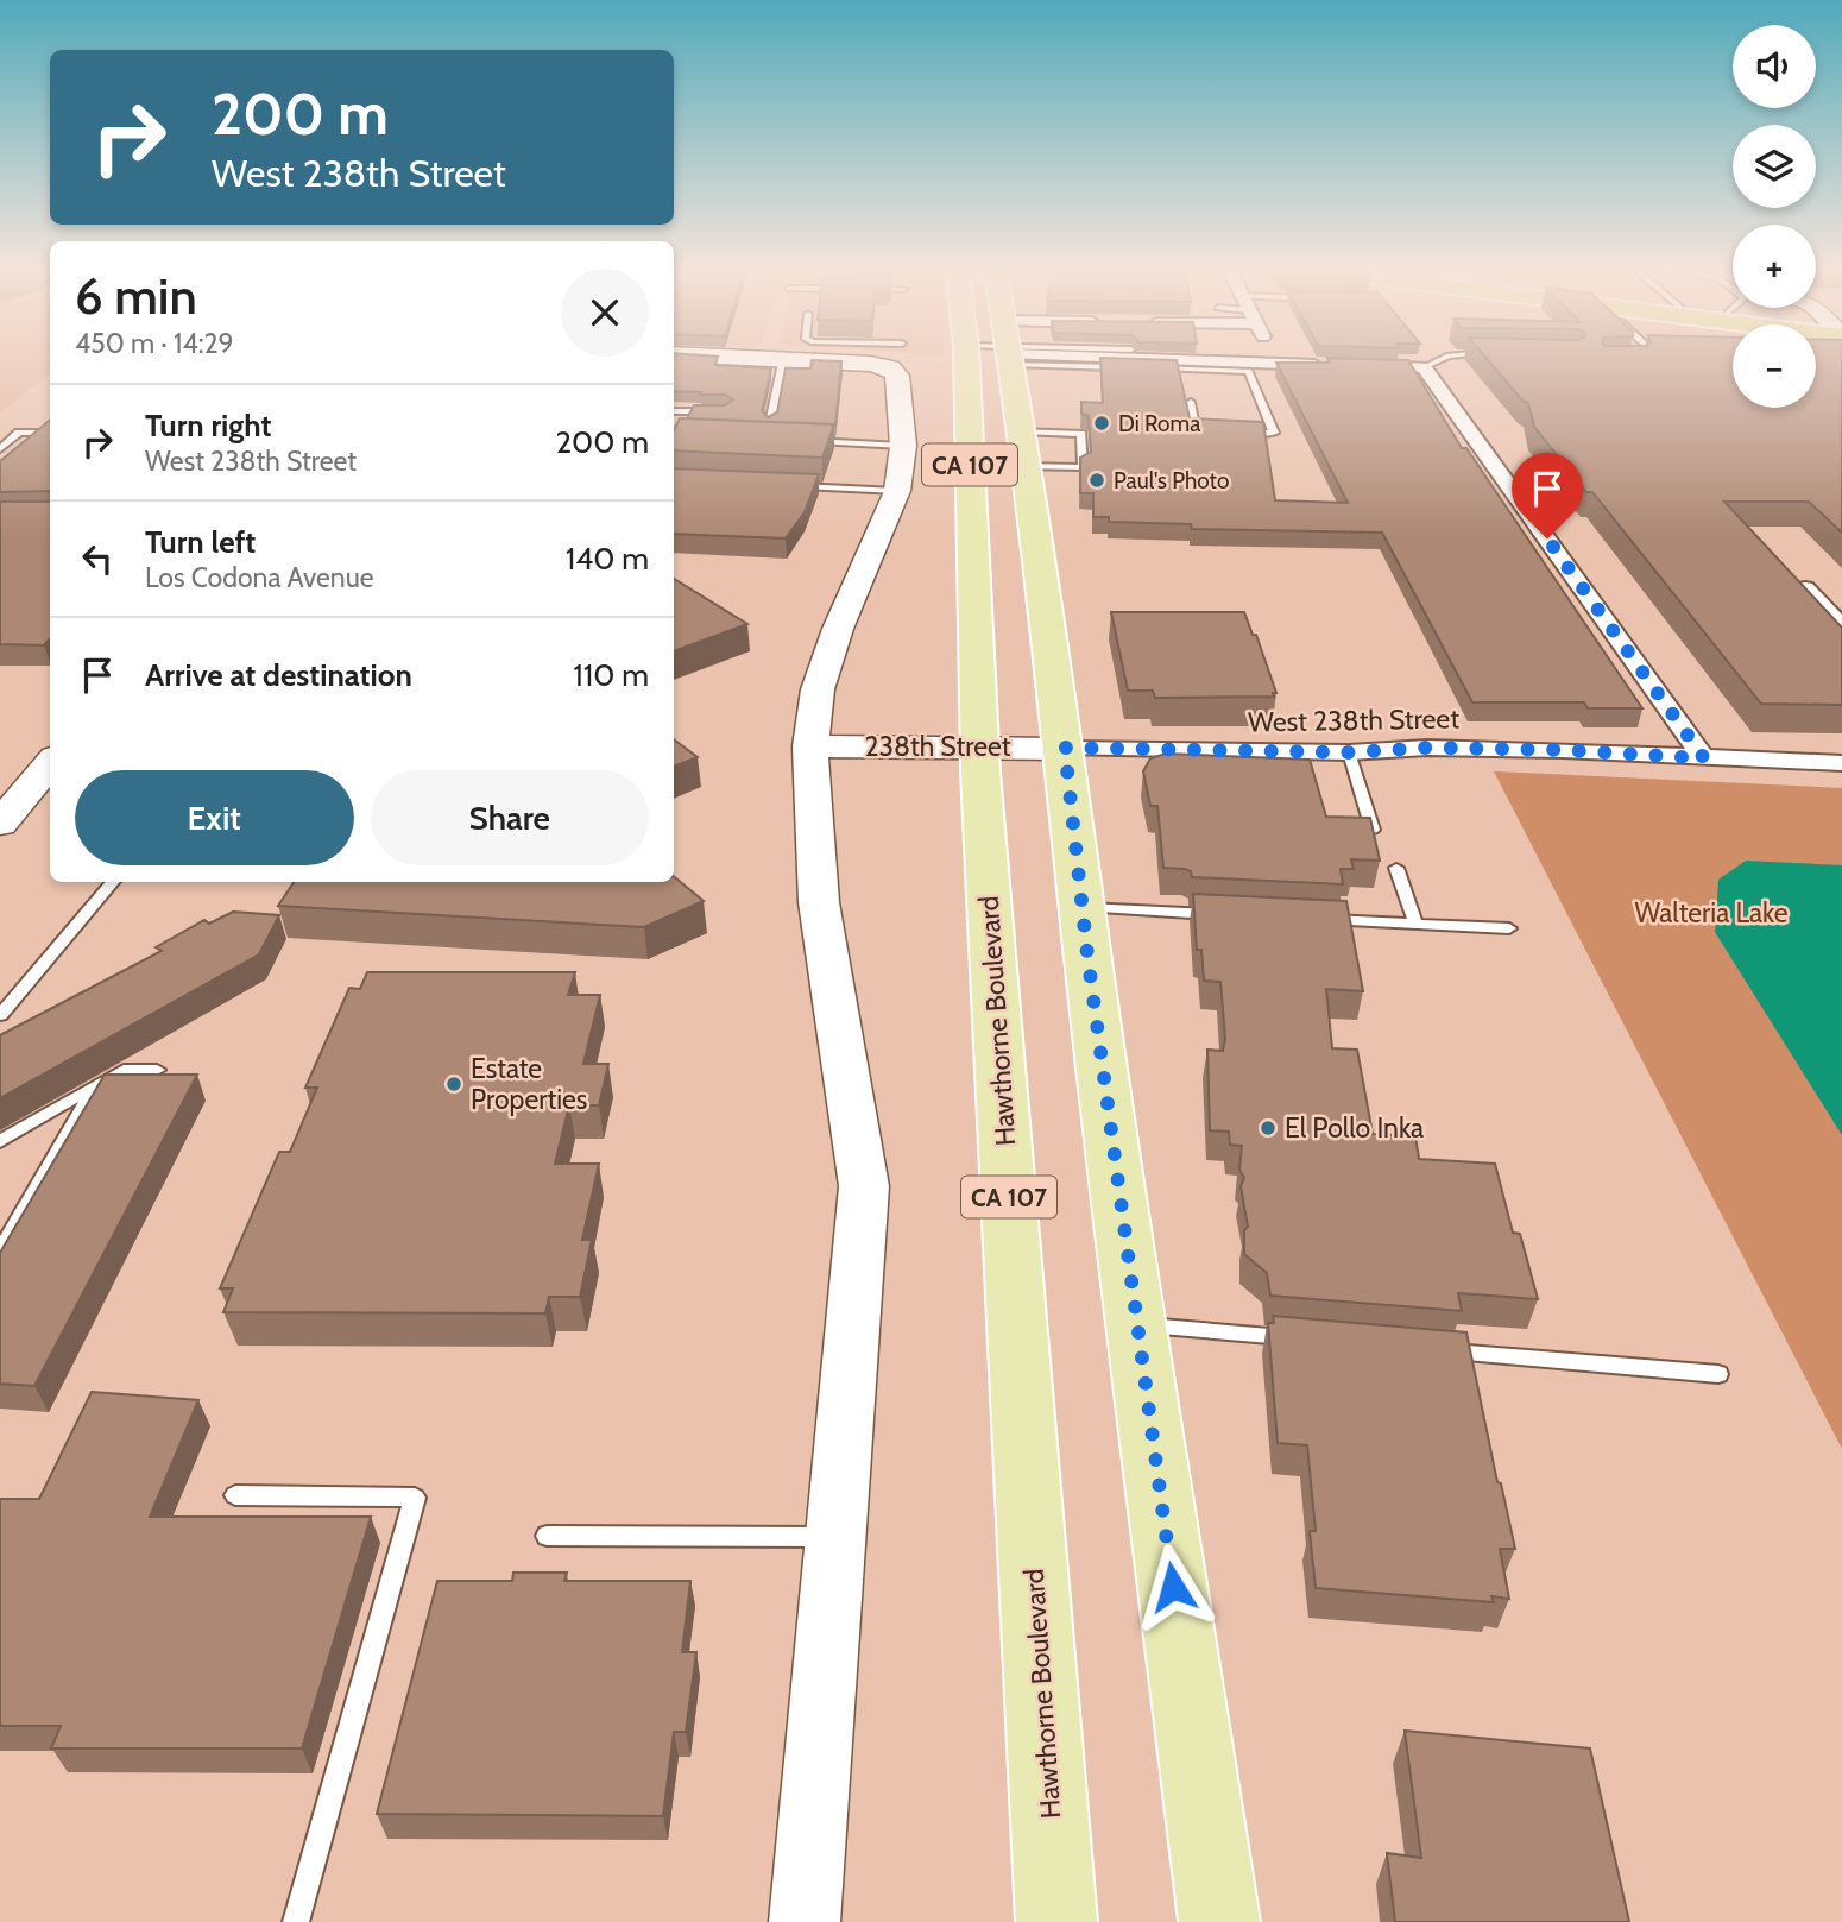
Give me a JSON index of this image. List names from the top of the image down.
{
  "streets": {
    "main road": ["CA 107", "Hawthorne Boulevard"],
    "street": ["West 238th Street", "238th Street"]
  },
  "crossings": [
    ["CA 107", "West 238th Street"],
    ["CA 107", "238th Street"],
    ["West 238th Street", "238th Street"],
    ["238th Street", "Hawthorne Boulevard"]
  ],
  "parks": ["Walteria Lake"],
  "places": [
    "Di Roma",
    "Paul's Photo",
    "Estate Properties",
    "El Pollo Inka"
  ],
  "page": {
    "map_buttons": ["+", "−"],
    "turn": ["200 m", "West 238th Street"],
    "heading": ["6 min", "450 m · 14:29"],
    "list": [
      {
        "name": "Turn right",
        "note": "West 238th Street",
        "value": "200 m"
      },
      {
        "name": "Turn left",
        "note": "Los Codona Avenue",
        "value": "140 m"
      },
      {
        "name": "Arrive at destination",
        "value": "110 m"
      }
    ],
    "buttons": ["Exit", "Share"]
  }
}
